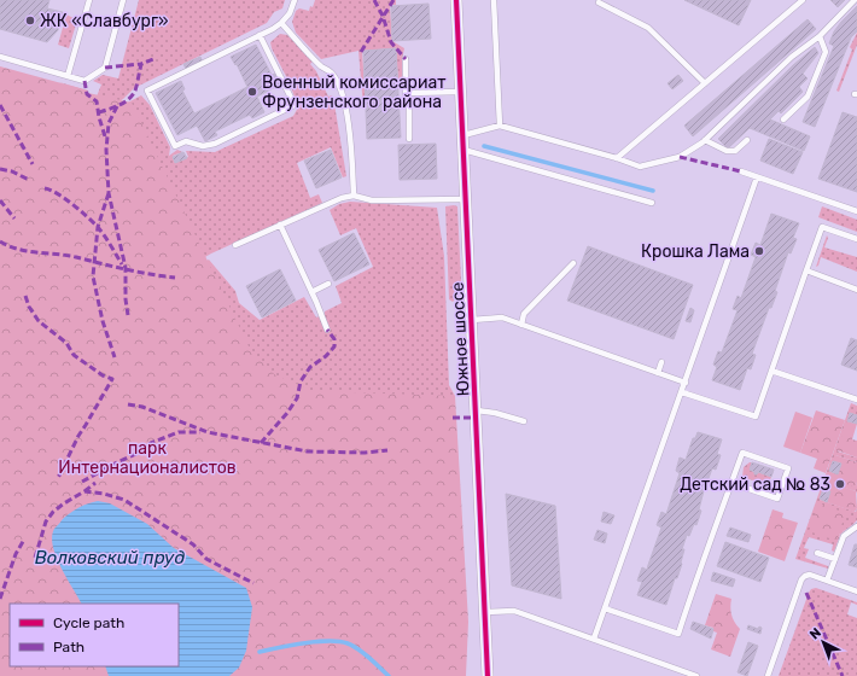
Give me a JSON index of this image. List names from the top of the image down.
{
  "streets": {
    "street": ["Южное шоссе"]
  },
  "water": ["Волковский пруд"],
  "parks": ["парк Интернационалистов"],
  "places": [
    "ЖК «Славбург»",
    "Военный комиссариат Фрунзенского района",
    "Крошка Лама",
    "Детский сад № 83"
  ],
  "legend": ["Cycle path", "Path"],
  "north": "top left"
}
